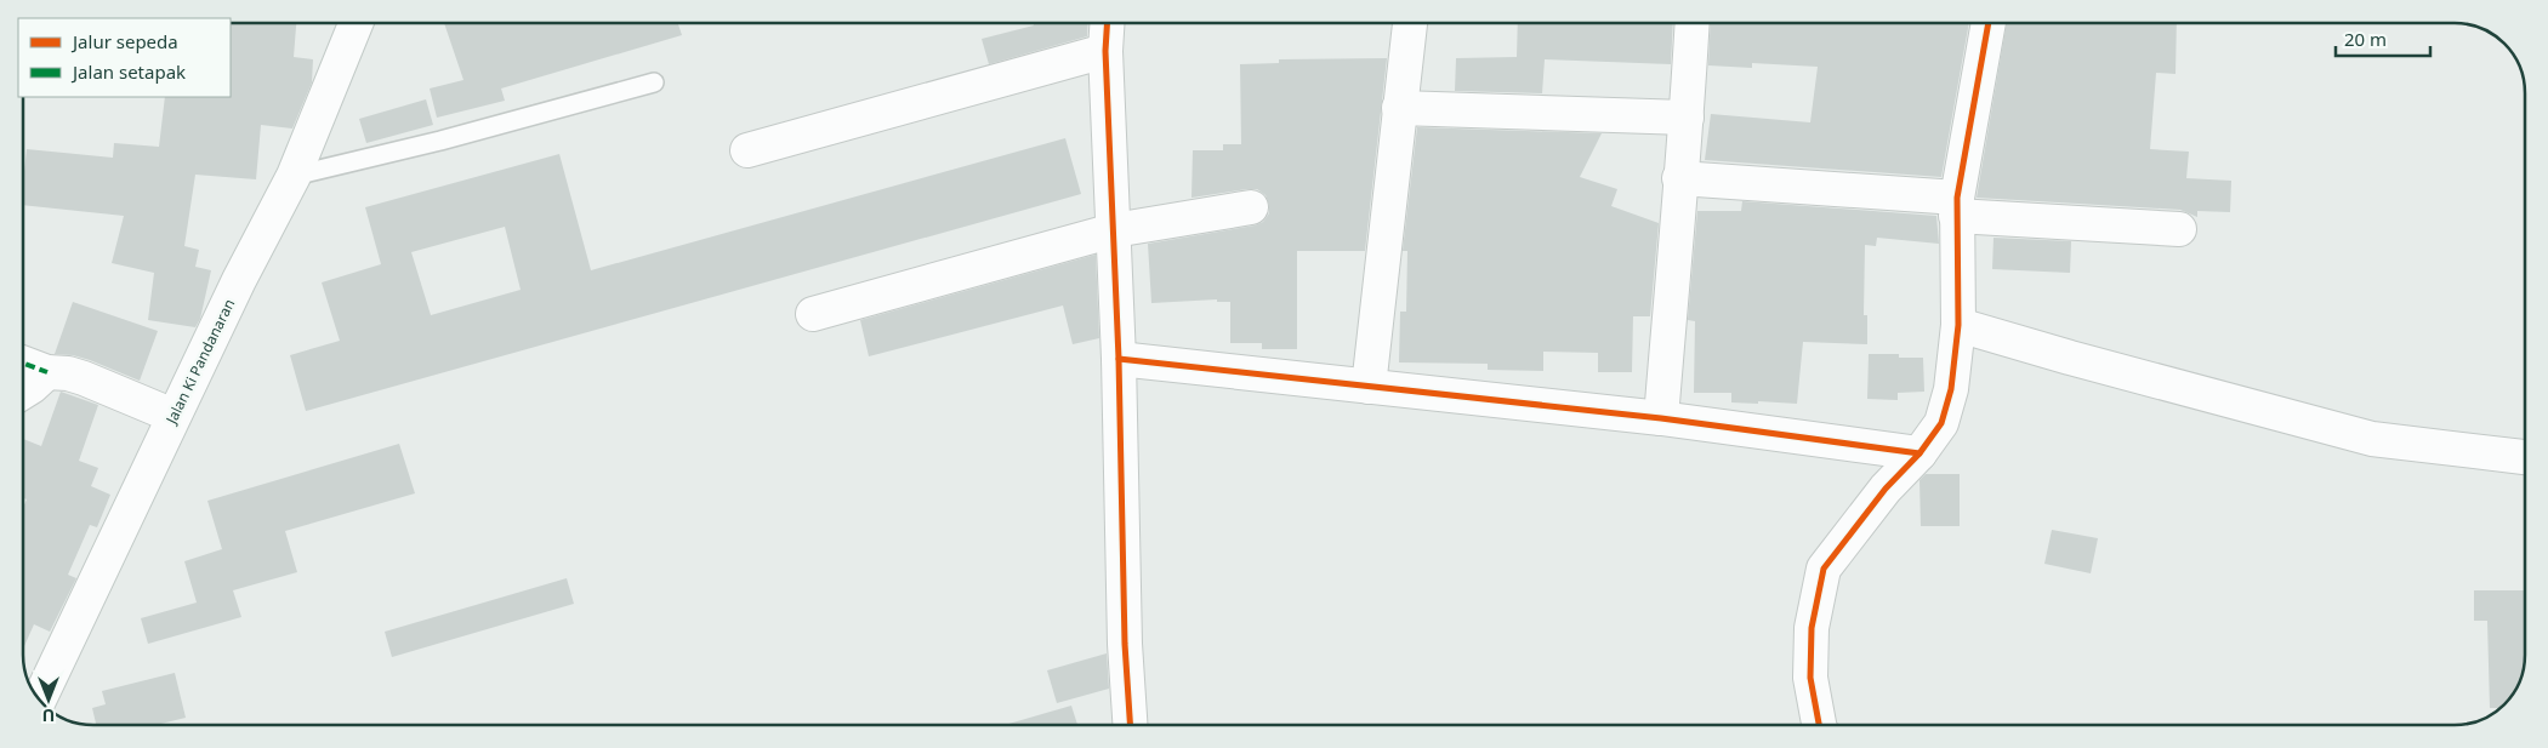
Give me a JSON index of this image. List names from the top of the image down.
{
  "streets": {
    "street": ["Jalan Ki Pandanaran"]
  },
  "legend": ["Jalur sepeda", "Jalan setapak"],
  "scale_bar": "20 m",
  "north": "bottom"
}
